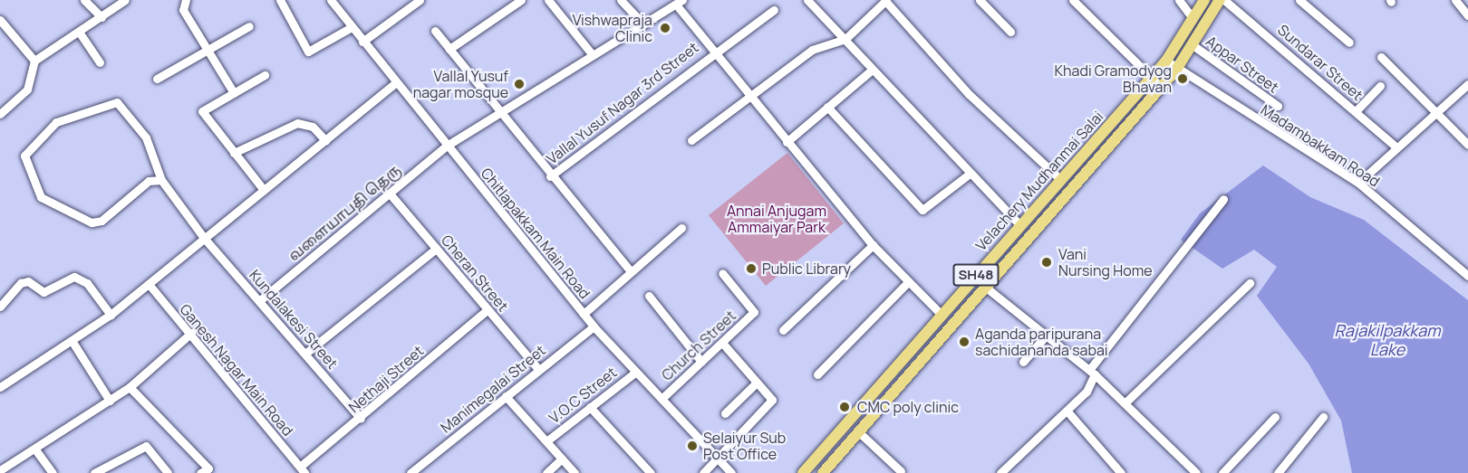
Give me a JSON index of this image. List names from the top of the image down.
{
  "streets": {
    "main road": ["Velachery Mudhanmai Salai", "SH48"],
    "street": [
      "Sundarar Street",
      "Appar Street",
      "Vallal Yusuf Nagar 3rd Street",
      "Madambakkam Road",
      "வளையாபதி தெரு",
      "Chitlapakkam Main Road",
      "Cheran Street",
      "Kundalakesi Street",
      "Church Street",
      "Ganesh Nagar Main Road",
      "Nethaji Street",
      "Manimegalai Street",
      "V.O.C Street"
    ]
  },
  "crossings": [
    ["Appar Street", "Velachery Mudhanmai Salai"],
    ["Madambakkam Road", "Velachery Mudhanmai Salai"],
    ["வளையாபதி தெரு", "Chitlapakkam Main Road"],
    ["வளையாபதி தெரு", "Cheran Street"],
    ["வளையாபதி தெரு", "Kundalakesi Street"],
    ["Chitlapakkam Main Road", "Church Street"],
    ["Chitlapakkam Main Road", "Manimegalai Street"],
    ["Chitlapakkam Main Road", "V.O.C Street"],
    ["Cheran Street", "Nethaji Street"],
    ["Cheran Street", "Manimegalai Street"],
    ["Kundalakesi Street", "Nethaji Street"],
    ["Ganesh Nagar Main Road", "Nethaji Street"]
  ],
  "water": ["Rajakilpakkam Lake"],
  "parks": ["Annai Anjugam Ammaiyar Park"],
  "places": [
    "Vishwapraja Clinic",
    "Khadi Gramodyog Bhavan",
    "Vallal Yusuf nagar mosque",
    "Vani Nursing Home",
    "Public Library",
    "Aganda paripurana sachidananda sabai",
    "CMC poly clinic",
    "Selaiyur Sub Post Office"
  ]
}
